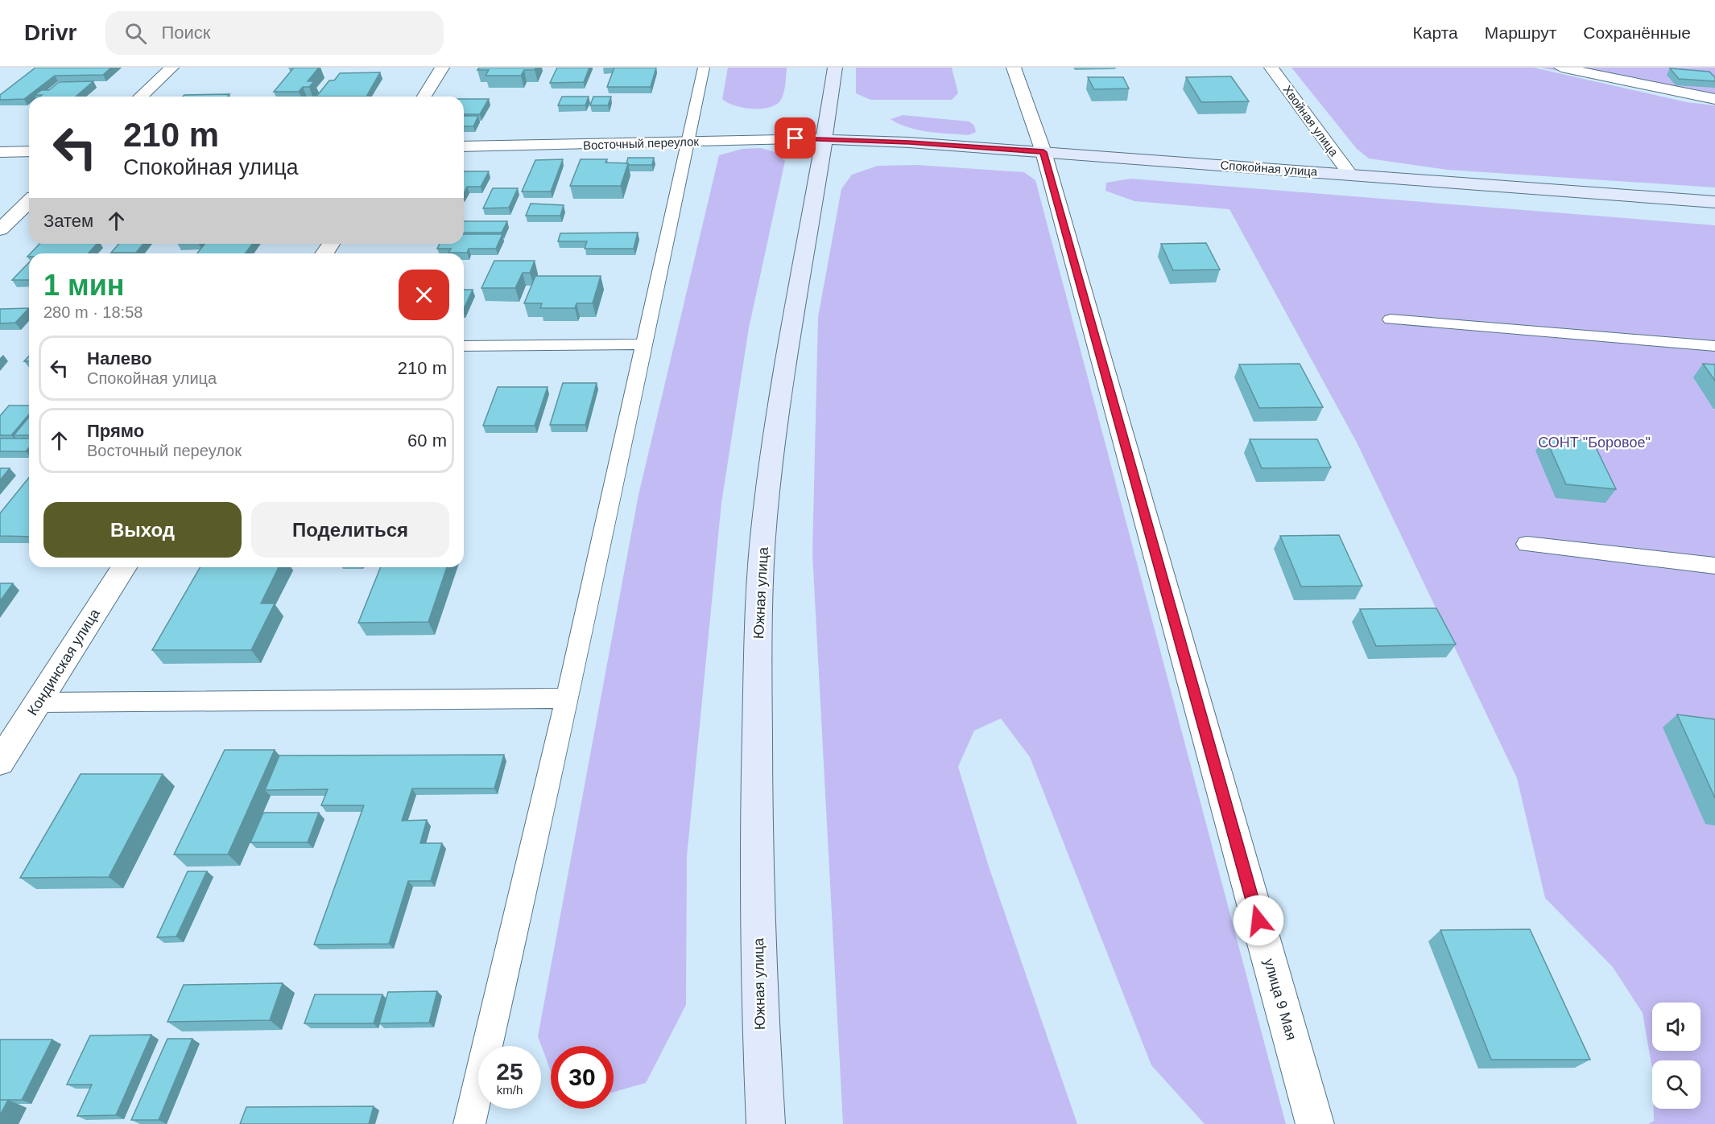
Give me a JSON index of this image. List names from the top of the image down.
{
  "streets": {
    "main road": ["Спокойная улица", "Южная улица"],
    "street": [
      "Хвойная улица",
      "Восточный переулок",
      "Кондинская улица",
      "улица 9 Мая"
    ]
  },
  "crossings": [
    ["Хвойная улица", "Спокойная улица"],
    ["Восточный переулок", "Спокойная улица"],
    ["Восточный переулок", "Южная улица"],
    ["Спокойная улица", "Южная улица"],
    ["Спокойная улица", "улица 9 Мая"]
  ],
  "parks": ["СОНТ \"Боровое\""],
  "page": {
    "header": "Drivr",
    "search": "Поиск",
    "nav": ["Карта", "Маршрут", "Сохранённые"],
    "turn": ["210 m", "Спокойная улица"],
    "then": "Затем",
    "heading": ["1 мин", "280 m · 18:58"],
    "list": [
      {
        "name": "Налево",
        "note": "Спокойная улица",
        "value": "210 m"
      },
      {
        "name": "Прямо",
        "note": "Восточный переулок",
        "value": "60 m"
      }
    ],
    "buttons": ["Выход", "Поделиться"],
    "speed": "25 km/h",
    "limit": "30"
  }
}
